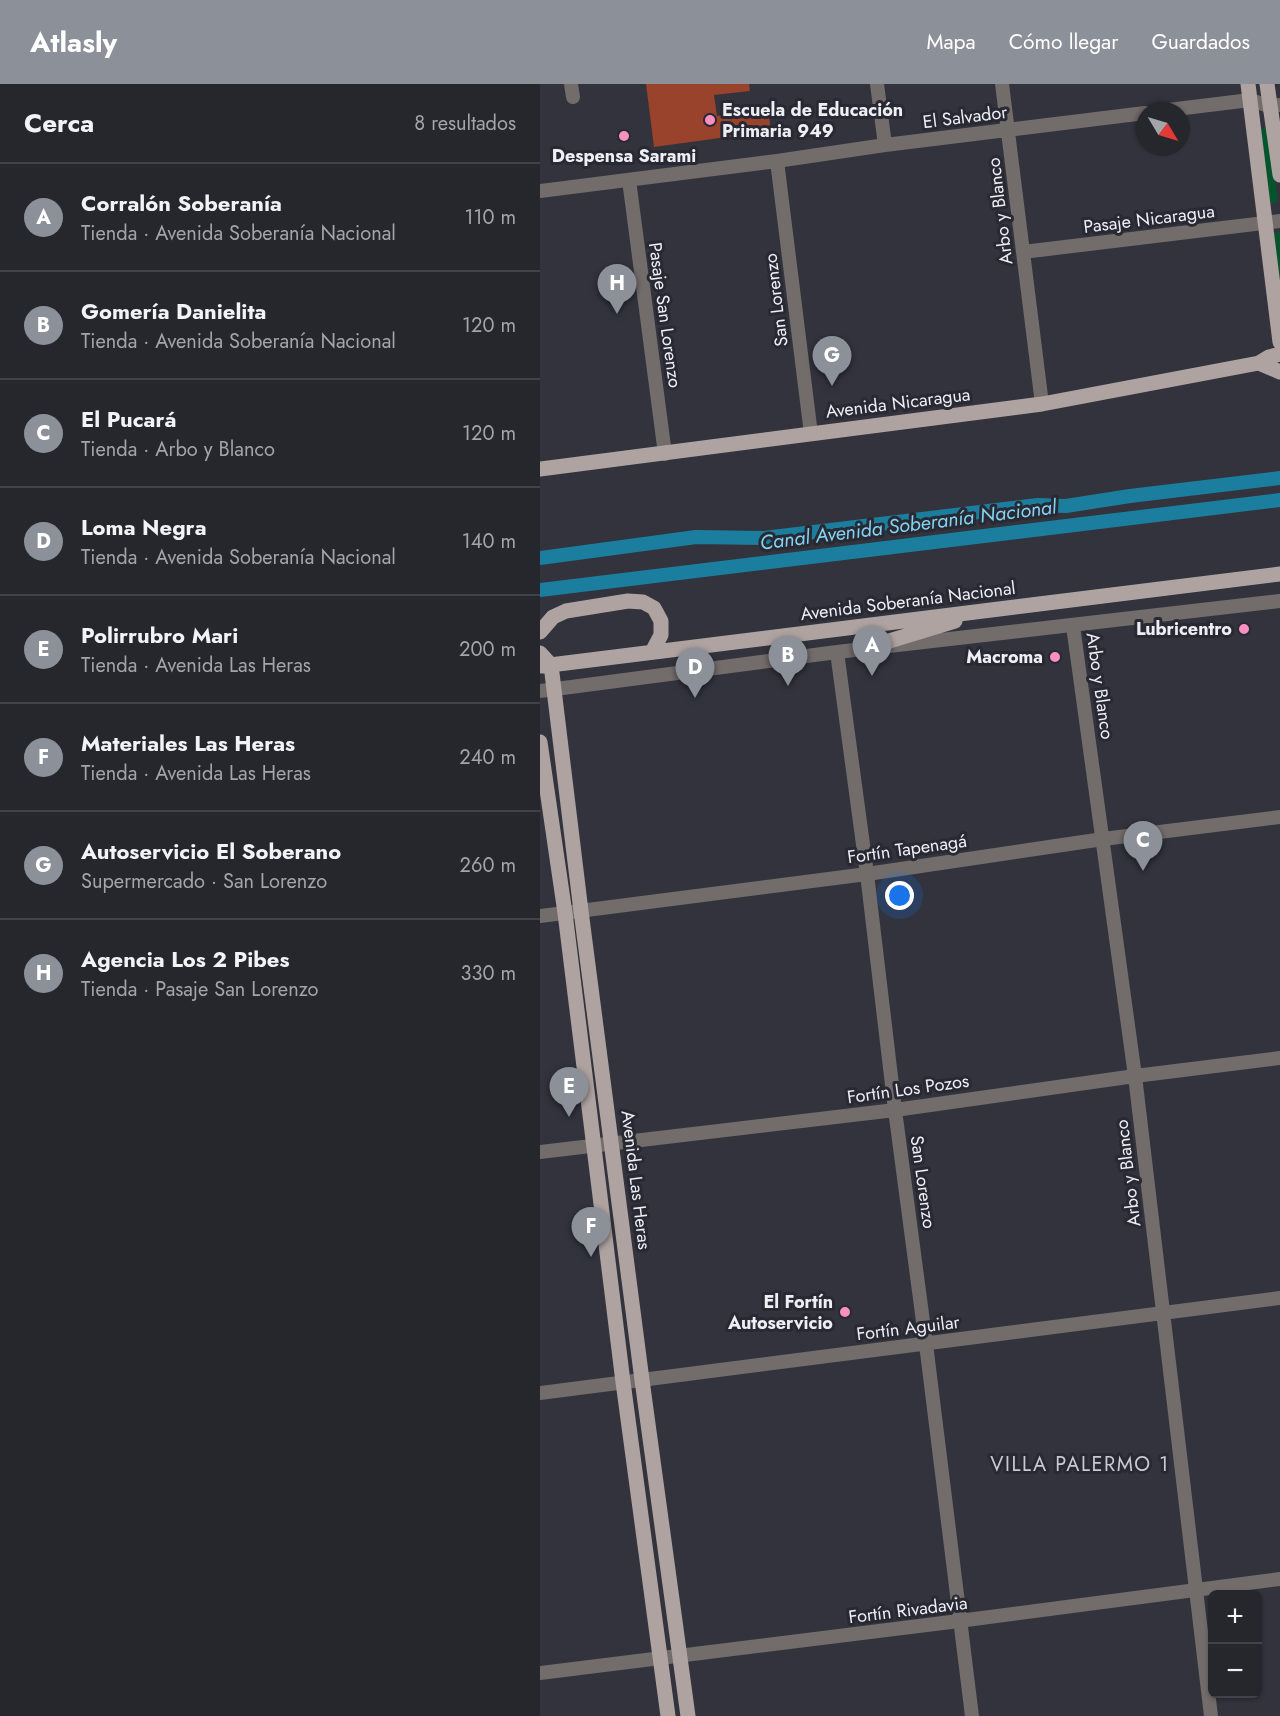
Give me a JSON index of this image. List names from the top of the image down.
{
  "streets": {
    "main road": ["Avenida Nicaragua", "Avenida Soberanía Nacional", "Avenida Las Heras"],
    "street": [
      "El Salvador",
      "Arbo y Blanco",
      "Pasaje Nicaragua",
      "San Lorenzo",
      "Pasaje San Lorenzo",
      "Fortín Tapenagá",
      "Fortín Los Pozos",
      "Fortín Aguilar",
      "Fortín Rivadavia"
    ]
  },
  "crossings": [
    ["El Salvador", "Arbo y Blanco"],
    ["El Salvador", "San Lorenzo"],
    ["El Salvador", "Pasaje San Lorenzo"],
    ["Arbo y Blanco", "Pasaje Nicaragua"],
    ["Arbo y Blanco", "Avenida Nicaragua"],
    ["Arbo y Blanco", "Fortín Tapenagá"],
    ["Arbo y Blanco", "Fortín Los Pozos"],
    ["Arbo y Blanco", "Fortín Aguilar"],
    ["Arbo y Blanco", "Fortín Rivadavia"],
    ["San Lorenzo", "Avenida Nicaragua"],
    ["San Lorenzo", "Fortín Tapenagá"],
    ["San Lorenzo", "Fortín Los Pozos"],
    ["San Lorenzo", "Fortín Aguilar"],
    ["San Lorenzo", "Fortín Rivadavia"],
    ["Pasaje San Lorenzo", "Avenida Nicaragua"],
    ["Avenida Soberanía Nacional", "Avenida Las Heras"],
    ["Fortín Tapenagá", "Avenida Las Heras"],
    ["Fortín Los Pozos", "Avenida Las Heras"],
    ["Avenida Las Heras", "Fortín Aguilar"],
    ["Avenida Las Heras", "Fortín Rivadavia"]
  ],
  "districts": ["VILLA PALERMO 1"],
  "water": ["Canal Avenida Soberanía Nacional"],
  "places": [
    "Escuela de Educación Primaria 949",
    "Despensa Sarami",
    "Lubricentro",
    "Macroma",
    "El Fortín Autoservicio"
  ],
  "north": "bottom right",
  "page": {
    "header": "Atlasly",
    "nav": ["Mapa", "Cómo llegar", "Guardados"],
    "heading": ["Cerca", "8 resultados"],
    "list": [
      {
        "mark": "A",
        "name": "Corralón Soberanía",
        "note": "Tienda · Avenida Soberanía Nacional",
        "value": "110 m"
      },
      {
        "mark": "B",
        "name": "Gomería Danielita",
        "note": "Tienda · Avenida Soberanía Nacional",
        "value": "120 m"
      },
      {
        "mark": "C",
        "name": "El Pucará",
        "note": "Tienda · Arbo y Blanco",
        "value": "120 m"
      },
      {
        "mark": "D",
        "name": "Loma Negra",
        "note": "Tienda · Avenida Soberanía Nacional",
        "value": "140 m"
      },
      {
        "mark": "E",
        "name": "Polirrubro Mari",
        "note": "Tienda · Avenida Las Heras",
        "value": "200 m"
      },
      {
        "mark": "F",
        "name": "Materiales Las Heras",
        "note": "Tienda · Avenida Las Heras",
        "value": "240 m"
      },
      {
        "mark": "G",
        "name": "Autoservicio El Soberano",
        "note": "Supermercado · San Lorenzo",
        "value": "260 m"
      },
      {
        "mark": "H",
        "name": "Agencia Los 2 Pibes",
        "note": "Tienda · Pasaje San Lorenzo",
        "value": "330 m"
      }
    ],
    "pins": [
      "H",
      "G",
      "A",
      "B",
      "D",
      "C",
      "E",
      "F"
    ],
    "map_buttons": ["+", "−"]
  }
}
